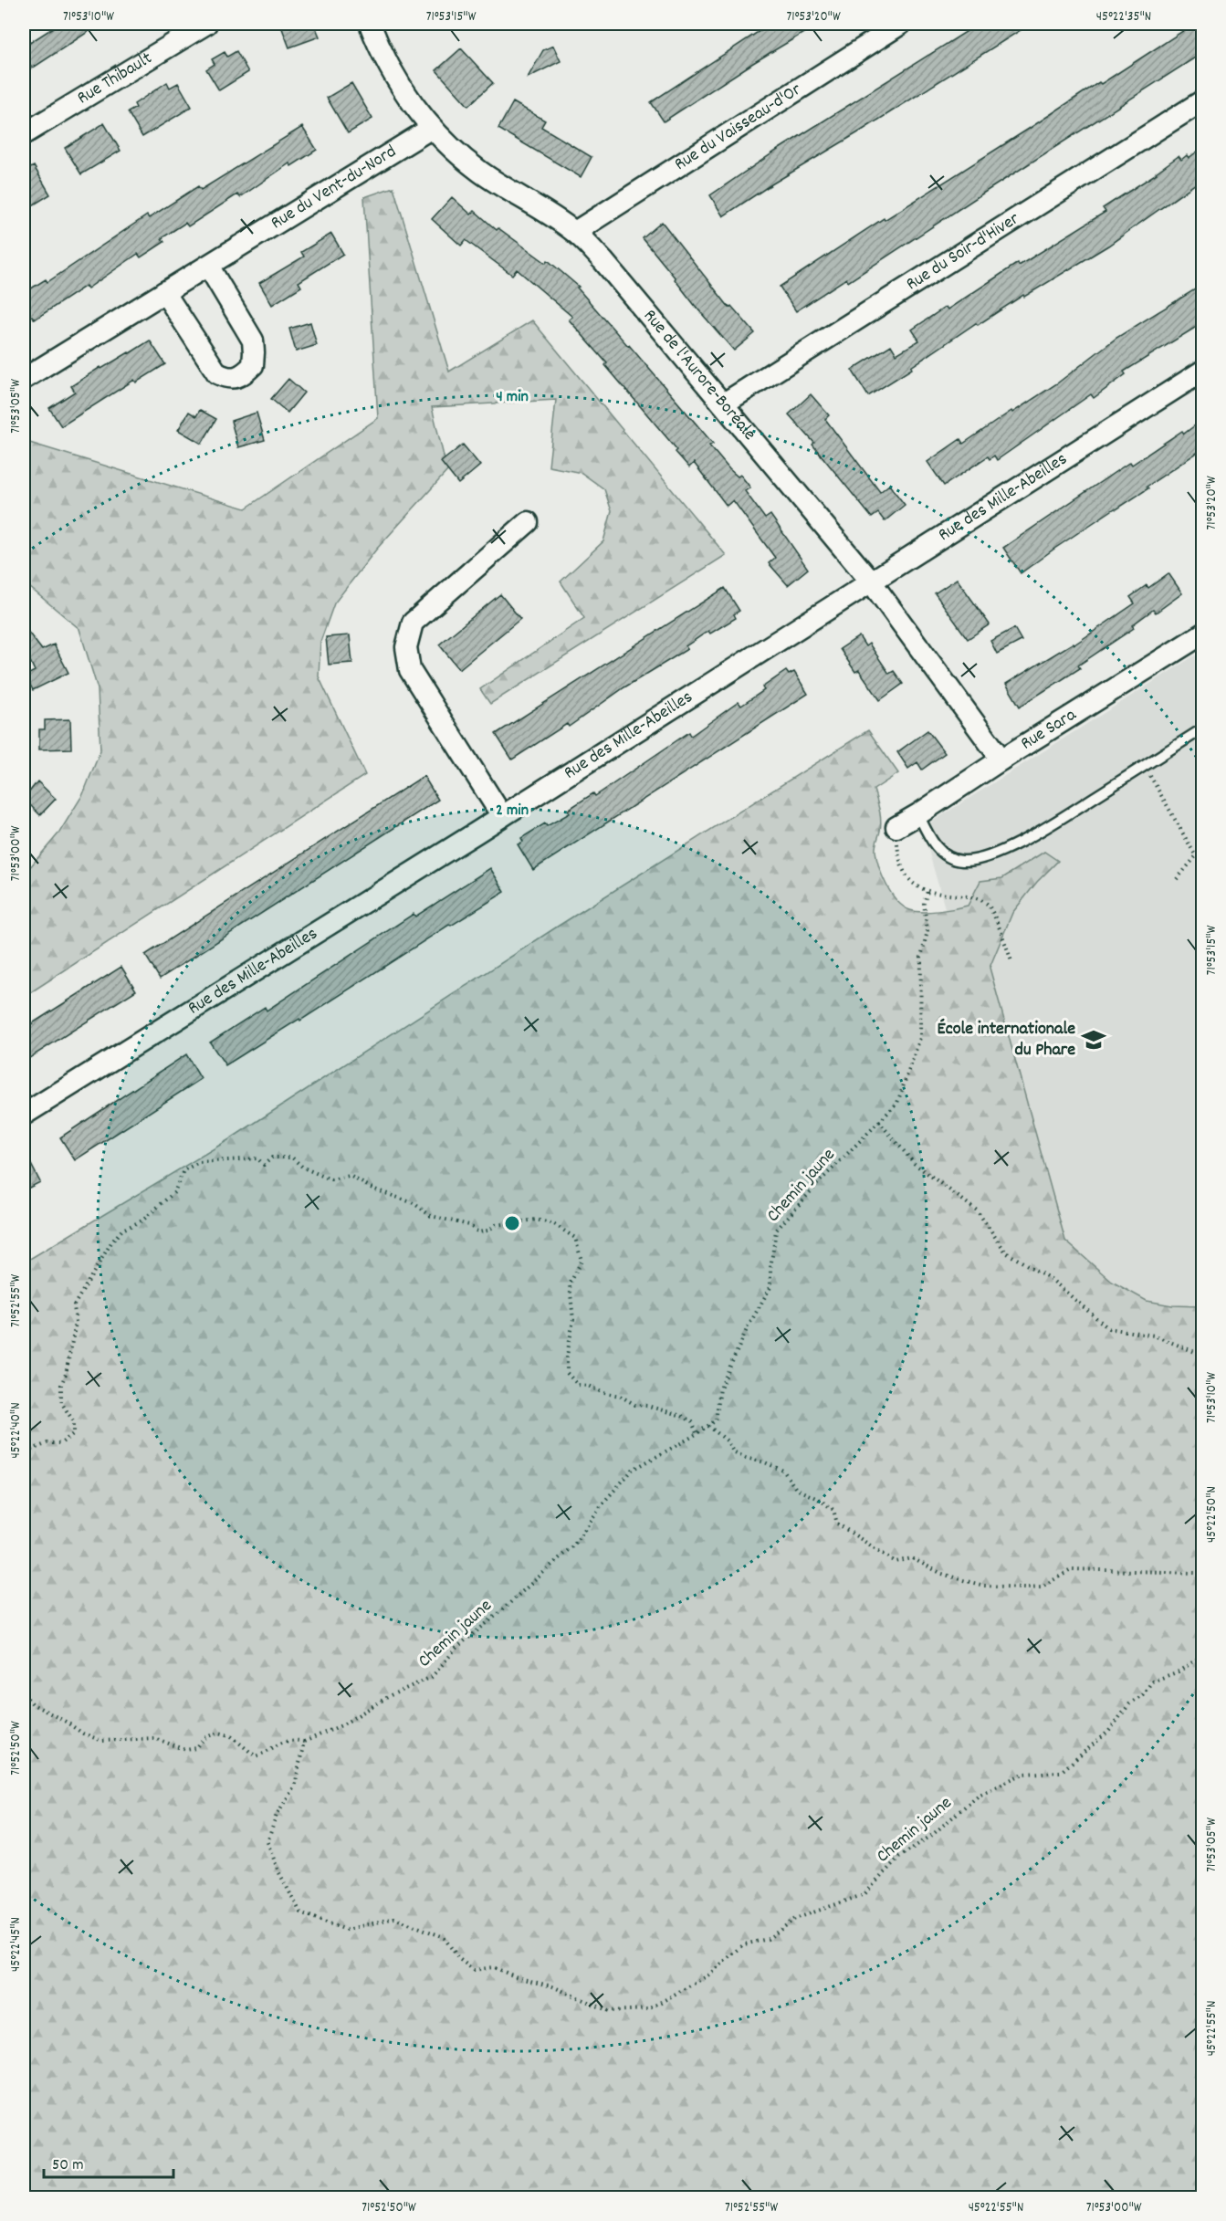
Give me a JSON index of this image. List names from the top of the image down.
{
  "streets": {
    "street": [
      "Rue Thibault",
      "Rue du Vaisseau-d'Or",
      "Rue du Vent-du-Nord",
      "Rue du Soir-d'Hiver",
      "Rue de l'Aurore-Boréale",
      "Rue des Mille-Abeilles",
      "Rue Sara"
    ],
    "path": ["Chemin jaune"]
  },
  "crossings": [
    ["Rue du Vaisseau-d'Or", "Rue de l'Aurore-Boréale"],
    ["Rue du Vent-du-Nord", "Rue de l'Aurore-Boréale"],
    ["Rue du Soir-d'Hiver", "Rue de l'Aurore-Boréale"],
    ["Rue de l'Aurore-Boréale", "Rue des Mille-Abeilles"],
    ["Rue de l'Aurore-Boréale", "Rue Sara"]
  ],
  "places": {
    "school or university": ["École internationale du Phare"]
  },
  "scale_bar": "50 m",
  "coordinates": [
    "71°53'10\"W",
    "71°53'15\"W",
    "71°53'20\"W",
    "45°22'35\"N",
    "71°53'05\"W",
    "71°53'00\"W",
    "71°52'55\"W",
    "45°22'40\"N",
    "45°22'50\"N",
    "71°52'50\"W",
    "45°22'45\"N",
    "45°22'55\"N"
  ],
  "rings": ["4 min", "2 min"]
}
